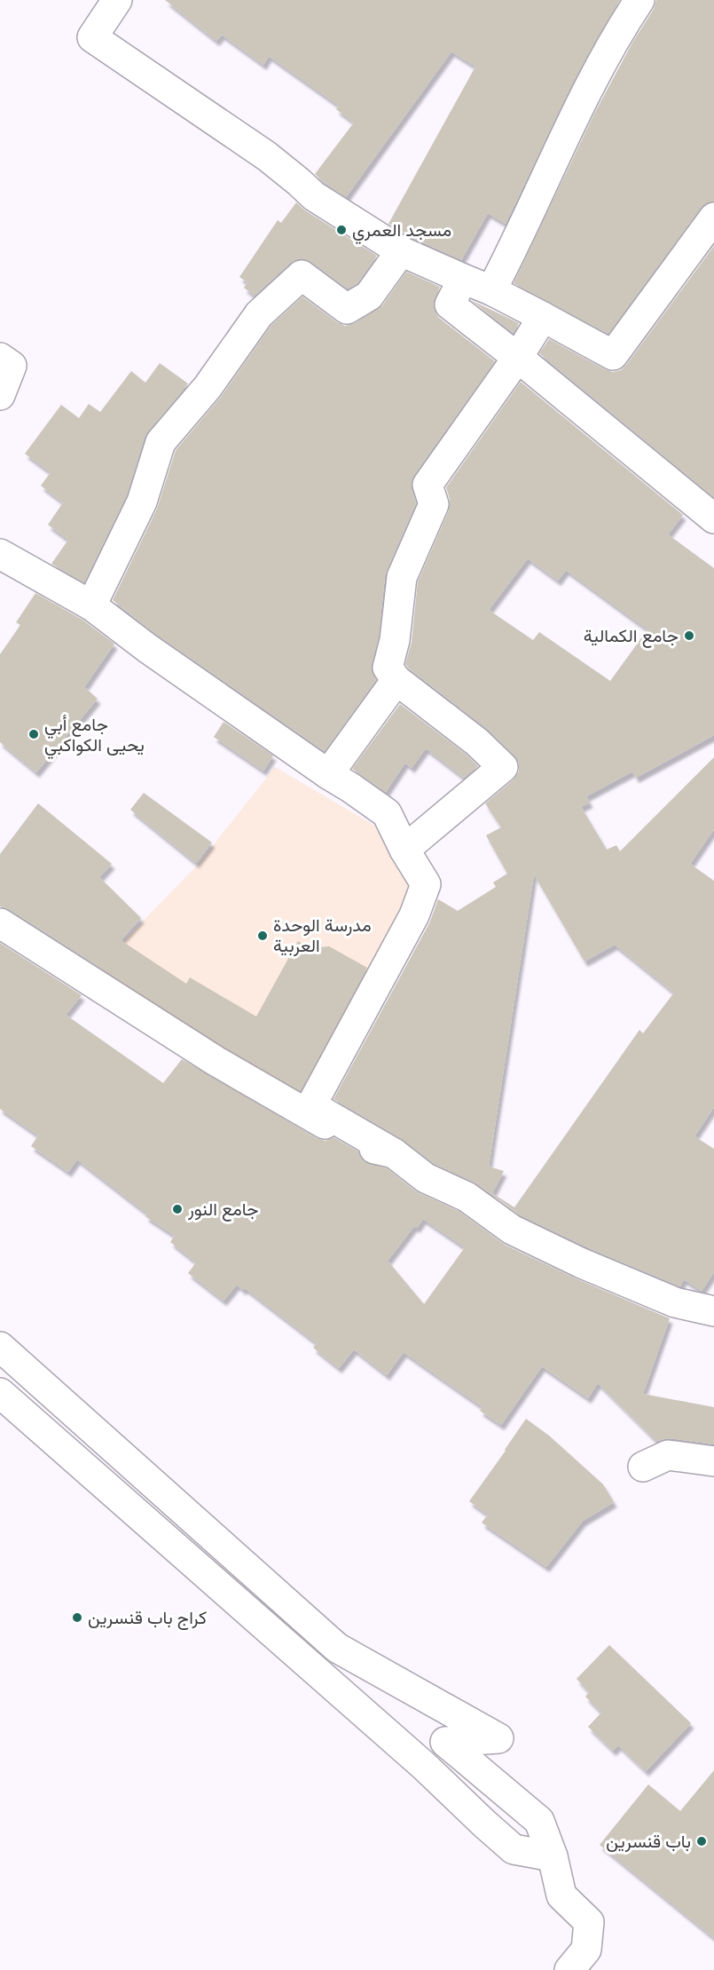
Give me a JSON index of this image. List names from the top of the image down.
{
  "places": [
    "مسجد العمري",
    "جامع الكمالية",
    "جامع أبي يحيى الكواكبي",
    "مدرسة الوحدة العربية",
    "جامع النور",
    "كراج باب قنسرين",
    "باب قنسرين"
  ]
}
